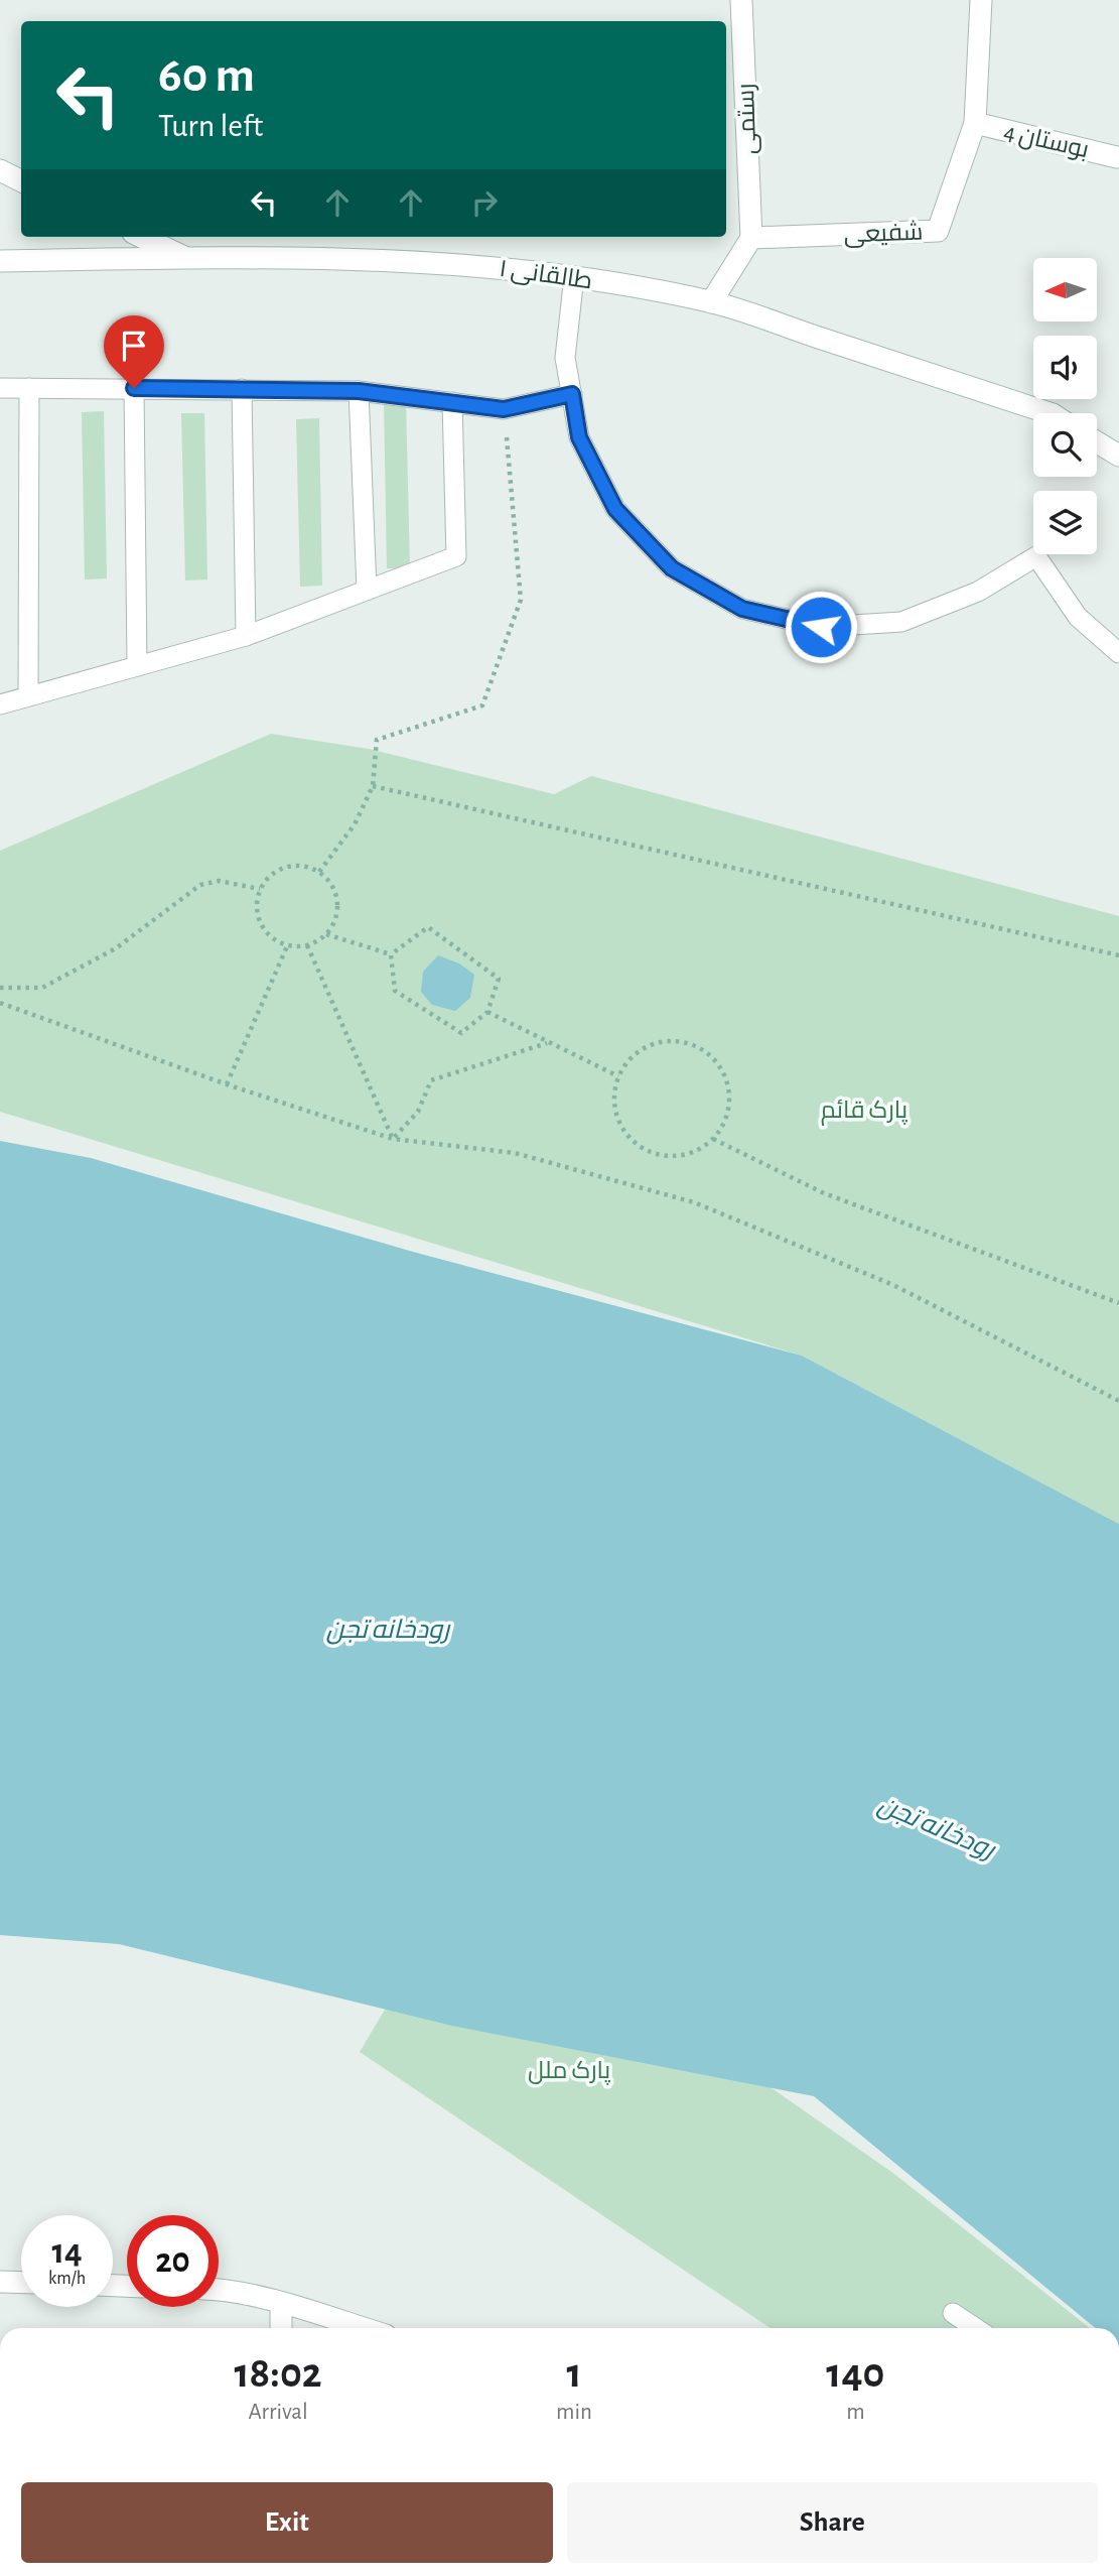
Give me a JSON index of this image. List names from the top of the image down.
{
  "streets": {
    "street": [
      "رستمی",
      "بوستان 4",
      "شفیعی",
      "طالقانی ۱"
    ]
  },
  "crossings": [
    ["رستمی", "شفیعی"],
    ["بوستان 4", "شفیعی"]
  ],
  "water": ["رودخانه تجن"],
  "parks": ["پارک قائم", "پارک ملل"],
  "north": "left",
  "page": {
    "turn": ["60 m", "Turn left"],
    "speed": "14 km/h",
    "limit": "20",
    "eta": [
      "18:02",
      "Arrival",
      "1",
      "min",
      "140",
      "m"
    ],
    "buttons": ["Exit", "Share"]
  }
}
